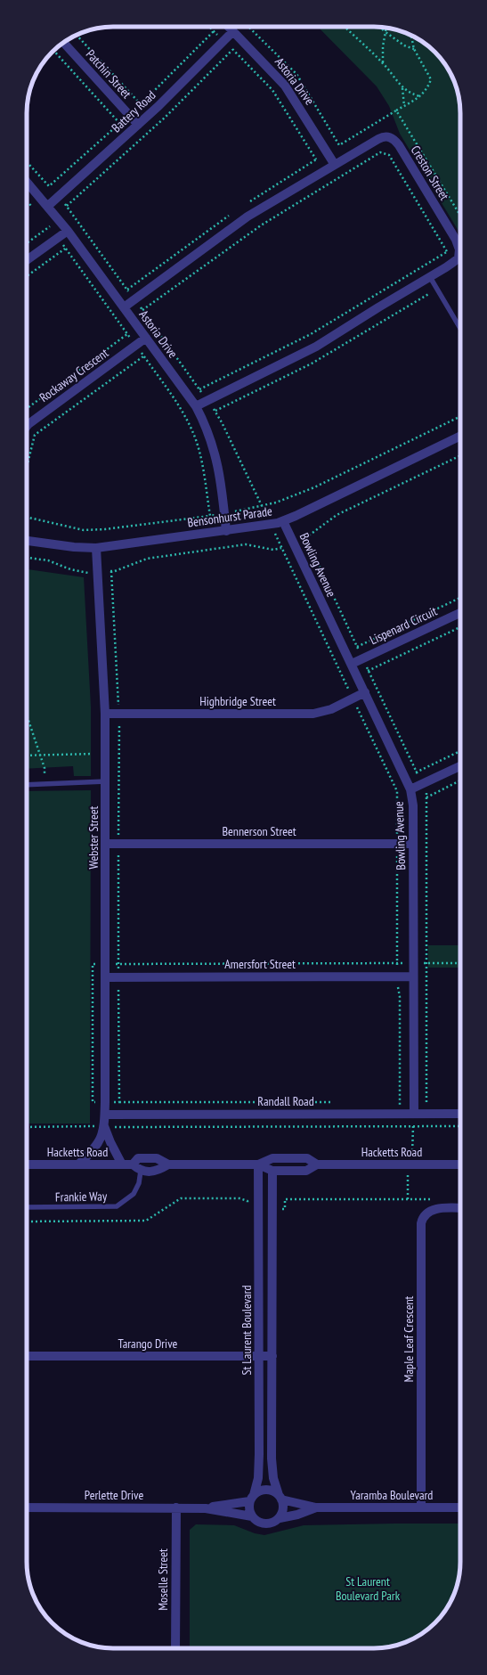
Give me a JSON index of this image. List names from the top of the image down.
{
  "streets": {
    "street": [
      "Patchin Street",
      "Astoria Drive",
      "Battery Road",
      "Creston Street",
      "Rockaway Crescent",
      "Bensonhurst Parade",
      "Bowling Avenue",
      "Lispenard Circuit",
      "Highbridge Street",
      "Bennerson Street",
      "Webster Street",
      "Amersfort Street",
      "Randall Road",
      "Hacketts Road",
      "St Laurent Boulevard",
      "Maple Leaf Crescent",
      "Tarango Drive",
      "Perlette Drive",
      "Yaramba Boulevard",
      "Moselle Street"
    ],
    "lane": ["Frankie Way"]
  },
  "crossings": [
    ["Patchin Street", "Battery Road"],
    ["Astoria Drive", "Battery Road"],
    ["Astoria Drive", "Creston Street"],
    ["Astoria Drive", "Rockaway Crescent"],
    ["Astoria Drive", "Bensonhurst Parade"],
    ["Bensonhurst Parade", "Bowling Avenue"],
    ["Bensonhurst Parade", "Webster Street"],
    ["Bowling Avenue", "Lispenard Circuit"],
    ["Bowling Avenue", "Highbridge Street"],
    ["Bowling Avenue", "Bennerson Street"],
    ["Bowling Avenue", "Amersfort Street"],
    ["Bowling Avenue", "Randall Road"],
    ["Highbridge Street", "Webster Street"],
    ["Bennerson Street", "Webster Street"],
    ["Webster Street", "Amersfort Street"],
    ["Webster Street", "Randall Road"],
    ["Webster Street", "Hacketts Road"],
    ["Hacketts Road", "Frankie Way"],
    ["Hacketts Road", "St Laurent Boulevard"],
    ["St Laurent Boulevard", "Tarango Drive"],
    ["St Laurent Boulevard", "Perlette Drive"],
    ["St Laurent Boulevard", "Yaramba Boulevard"],
    ["Maple Leaf Crescent", "Yaramba Boulevard"],
    ["Perlette Drive", "Yaramba Boulevard"],
    ["Perlette Drive", "Moselle Street"]
  ],
  "parks": ["St Laurent Boulevard Park"]
}
